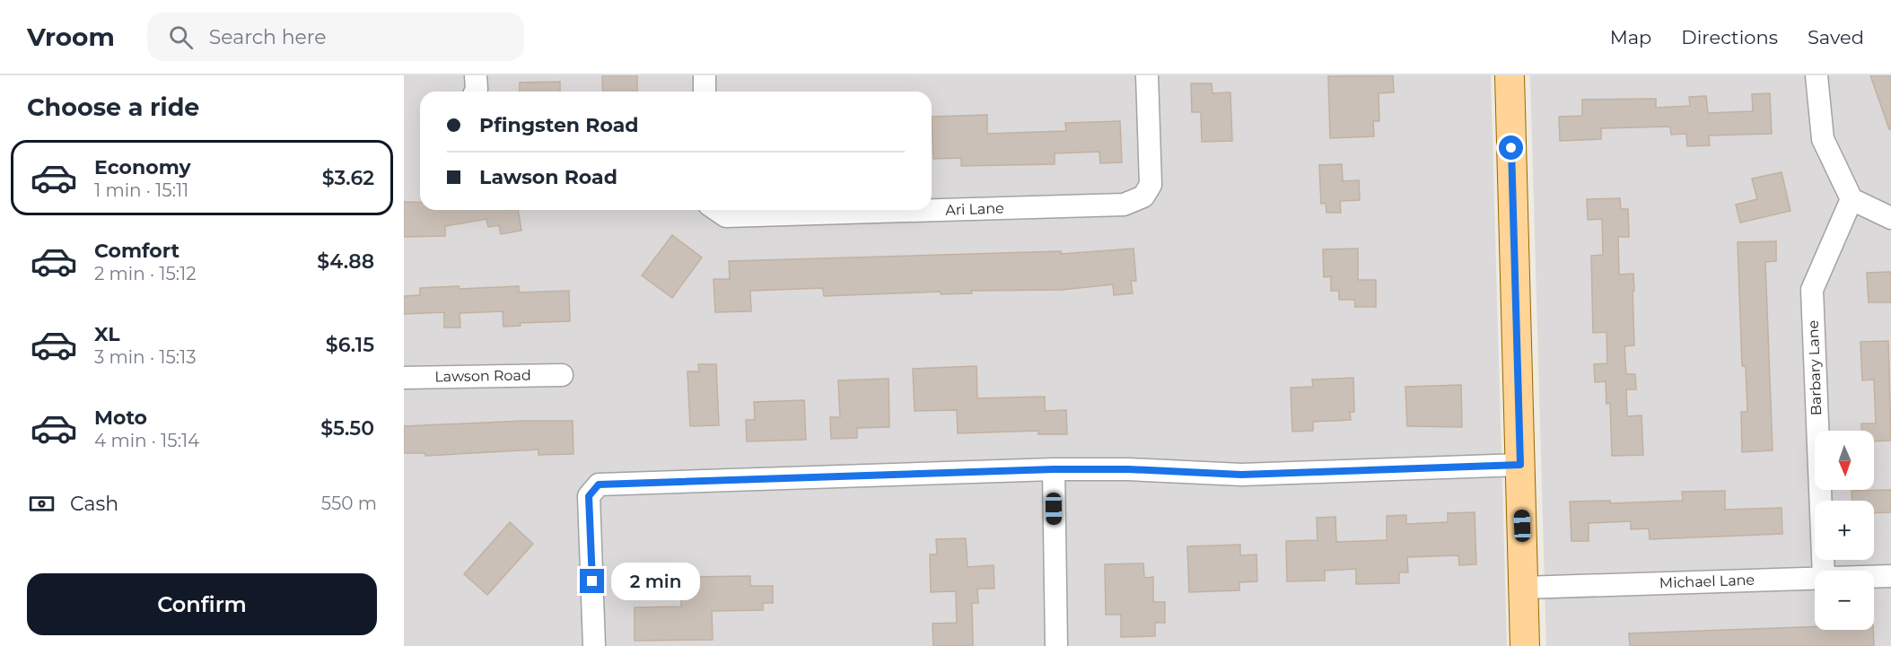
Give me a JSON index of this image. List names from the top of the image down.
{
  "streets": {
    "street": [
      "Ari Lane",
      "Barbary Lane",
      "Lawson Road",
      "Michael Lane"
    ]
  },
  "north": "bottom",
  "page": {
    "header": "Vroom",
    "search": "Search here",
    "nav": ["Map", "Directions", "Saved"],
    "heading": "Choose a ride",
    "banner": ["Pfingsten Road", "Lawson Road"],
    "list": [
      {
        "name": "Economy",
        "note": "1 min · 15:11",
        "value": "$3.62"
      },
      {
        "name": "Comfort",
        "note": "2 min · 15:12",
        "value": "$4.88"
      },
      {
        "name": "XL",
        "note": "3 min · 15:13",
        "value": "$6.15"
      },
      {
        "name": "Moto",
        "note": "4 min · 15:14",
        "value": "$5.50"
      }
    ],
    "map_buttons": ["+", "−"],
    "pay": ["Cash", "550 m"],
    "buttons": "Confirm",
    "bubble": "2 min"
  }
}
